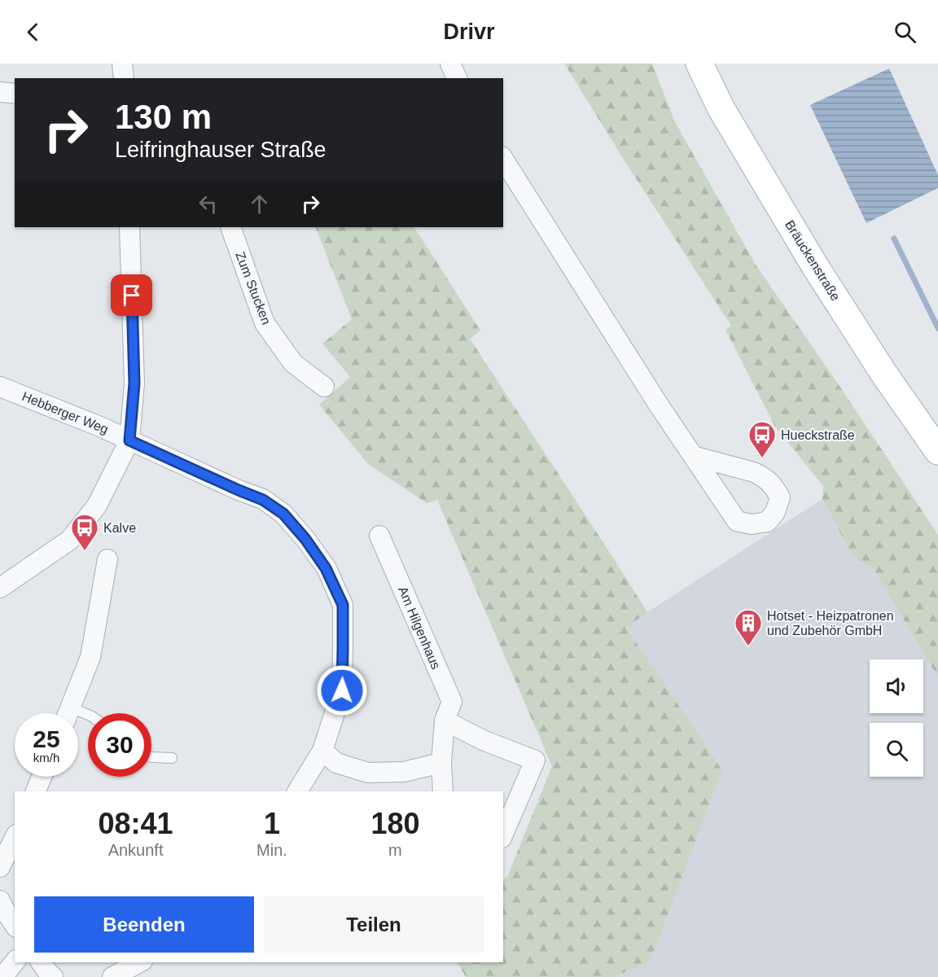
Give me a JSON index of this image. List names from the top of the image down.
{
  "streets": {
    "main road": ["Bräuckenstraße"],
    "street": ["Zum Stucken", "Hebberger Weg", "Am Hilgenhaus"]
  },
  "places": {
    "bus stop": ["Hueckstraße", "Kalve"],
    "building": ["Hotset - Heizpatronen und Zubehör GmbH"]
  },
  "page": {
    "header": "Drivr",
    "turn": ["130 m", "Leifringhauser Straße"],
    "speed": "25 km/h",
    "limit": "30",
    "eta": [
      "08:41",
      "Ankunft",
      "1",
      "Min.",
      "180",
      "m"
    ],
    "buttons": ["Beenden", "Teilen"]
  }
}
